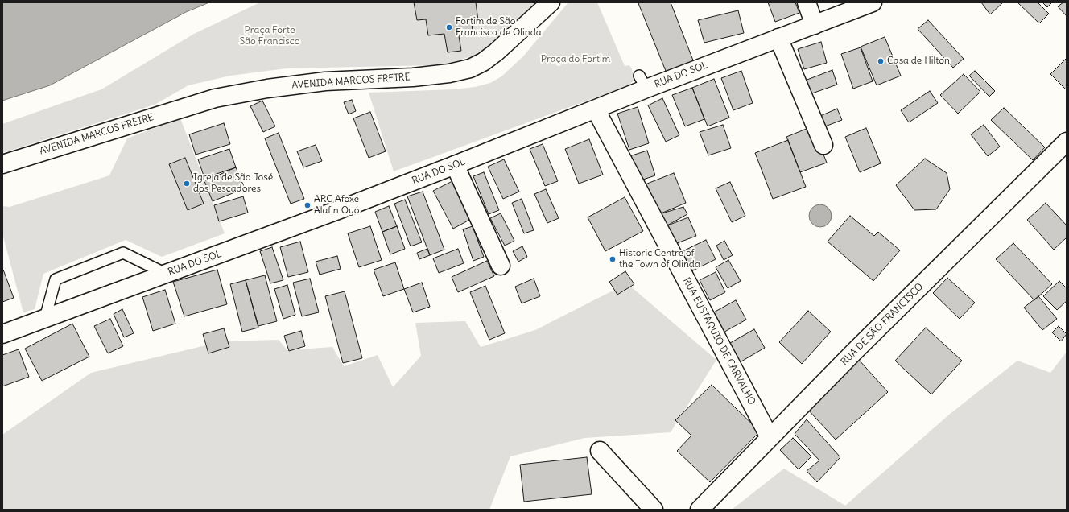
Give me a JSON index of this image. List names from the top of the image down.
{
  "streets": {
    "main road": [
      "RUA DO SOL",
      "AVENIDA MARCOS FREIRE",
      "RUA DE SÃO FRANCISCO",
      "RUA EUSTAQUIO DE CARVALHO"
    ]
  },
  "crossings": [
    ["RUA DO SOL", "RUA EUSTAQUIO DE CARVALHO"],
    ["RUA DE SÃO FRANCISCO", "RUA EUSTAQUIO DE CARVALHO"]
  ],
  "parks": ["Praça Forte São Francisco", "Praça do Fortim"],
  "places": [
    "Fortim de São Francisco de Olinda",
    "Casa de Hilton",
    "Igreja de São José dos Pescadores",
    "ARC Afoxé Alafin Oyó",
    "Historic Centre of the Town of Olinda"
  ]
}
